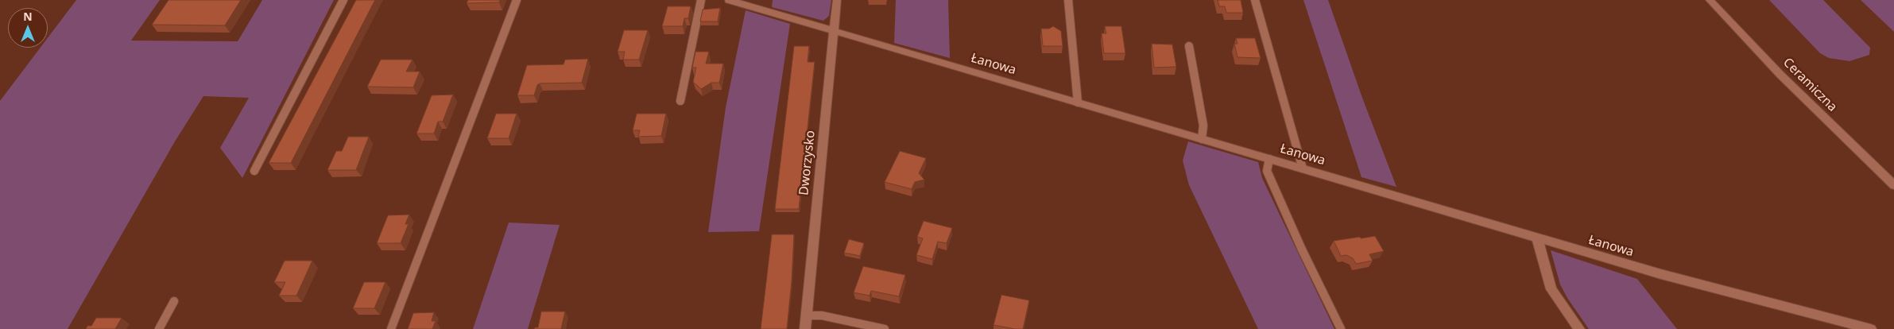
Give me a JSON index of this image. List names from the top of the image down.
{
  "streets": {
    "street": ["Łanowa", "Ceramiczna", "Dworzysko"]
  },
  "crossings": [
    ["Łanowa", "Dworzysko"]
  ],
  "north": "top"
}
